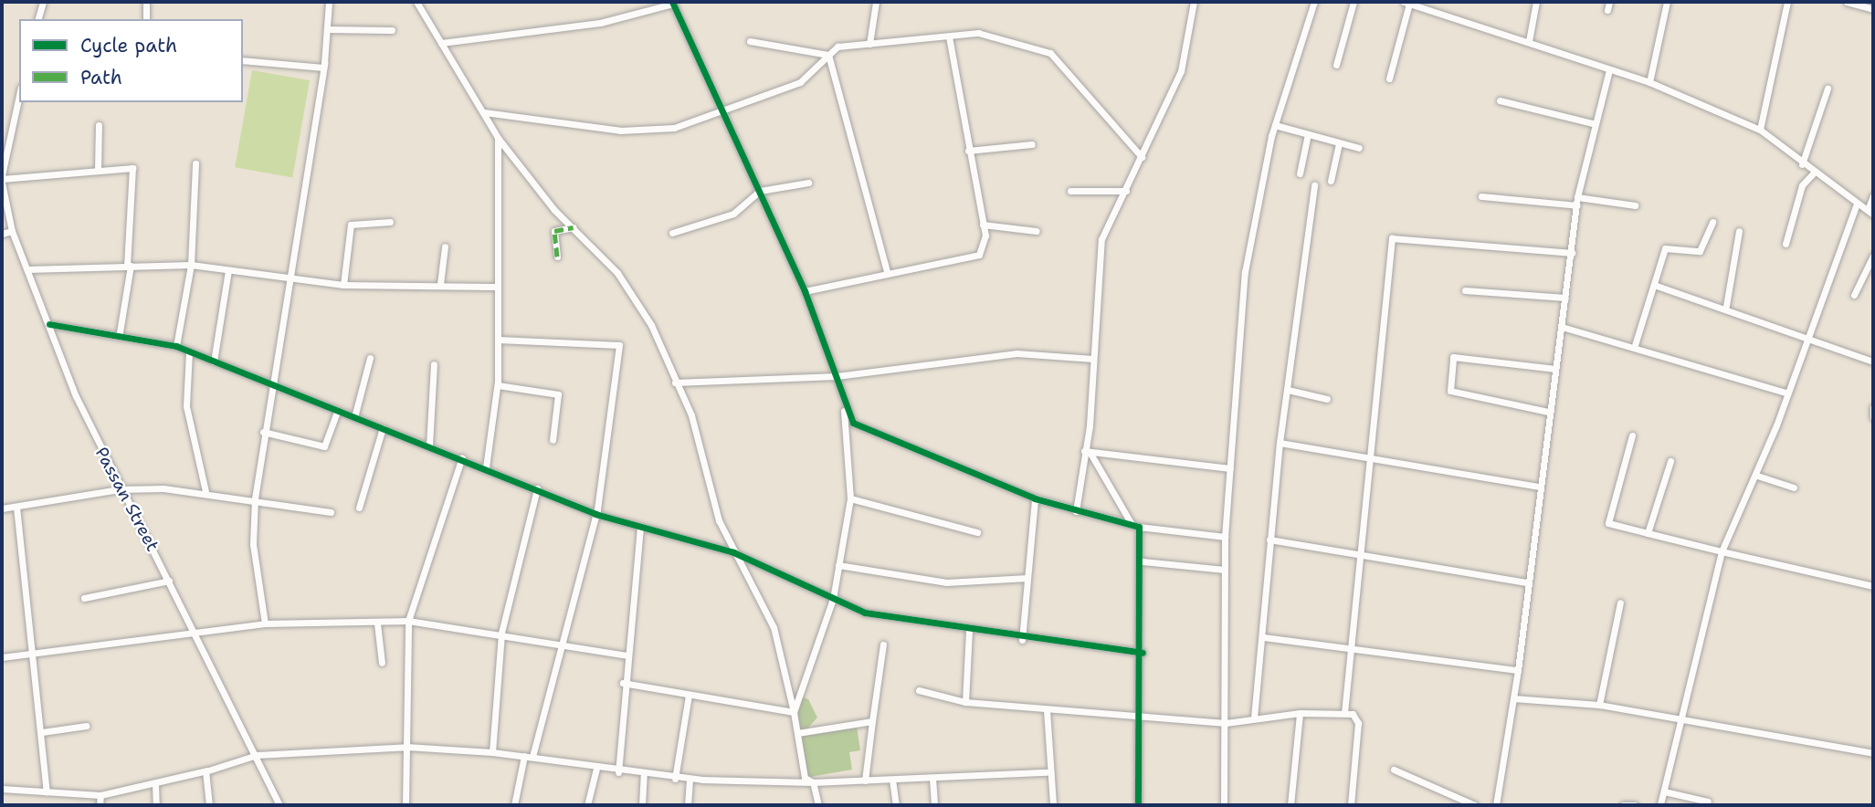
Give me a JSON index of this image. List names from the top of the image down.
{
  "streets": {
    "street": ["Passan Street"]
  },
  "legend": ["Cycle path", "Path"]
}
